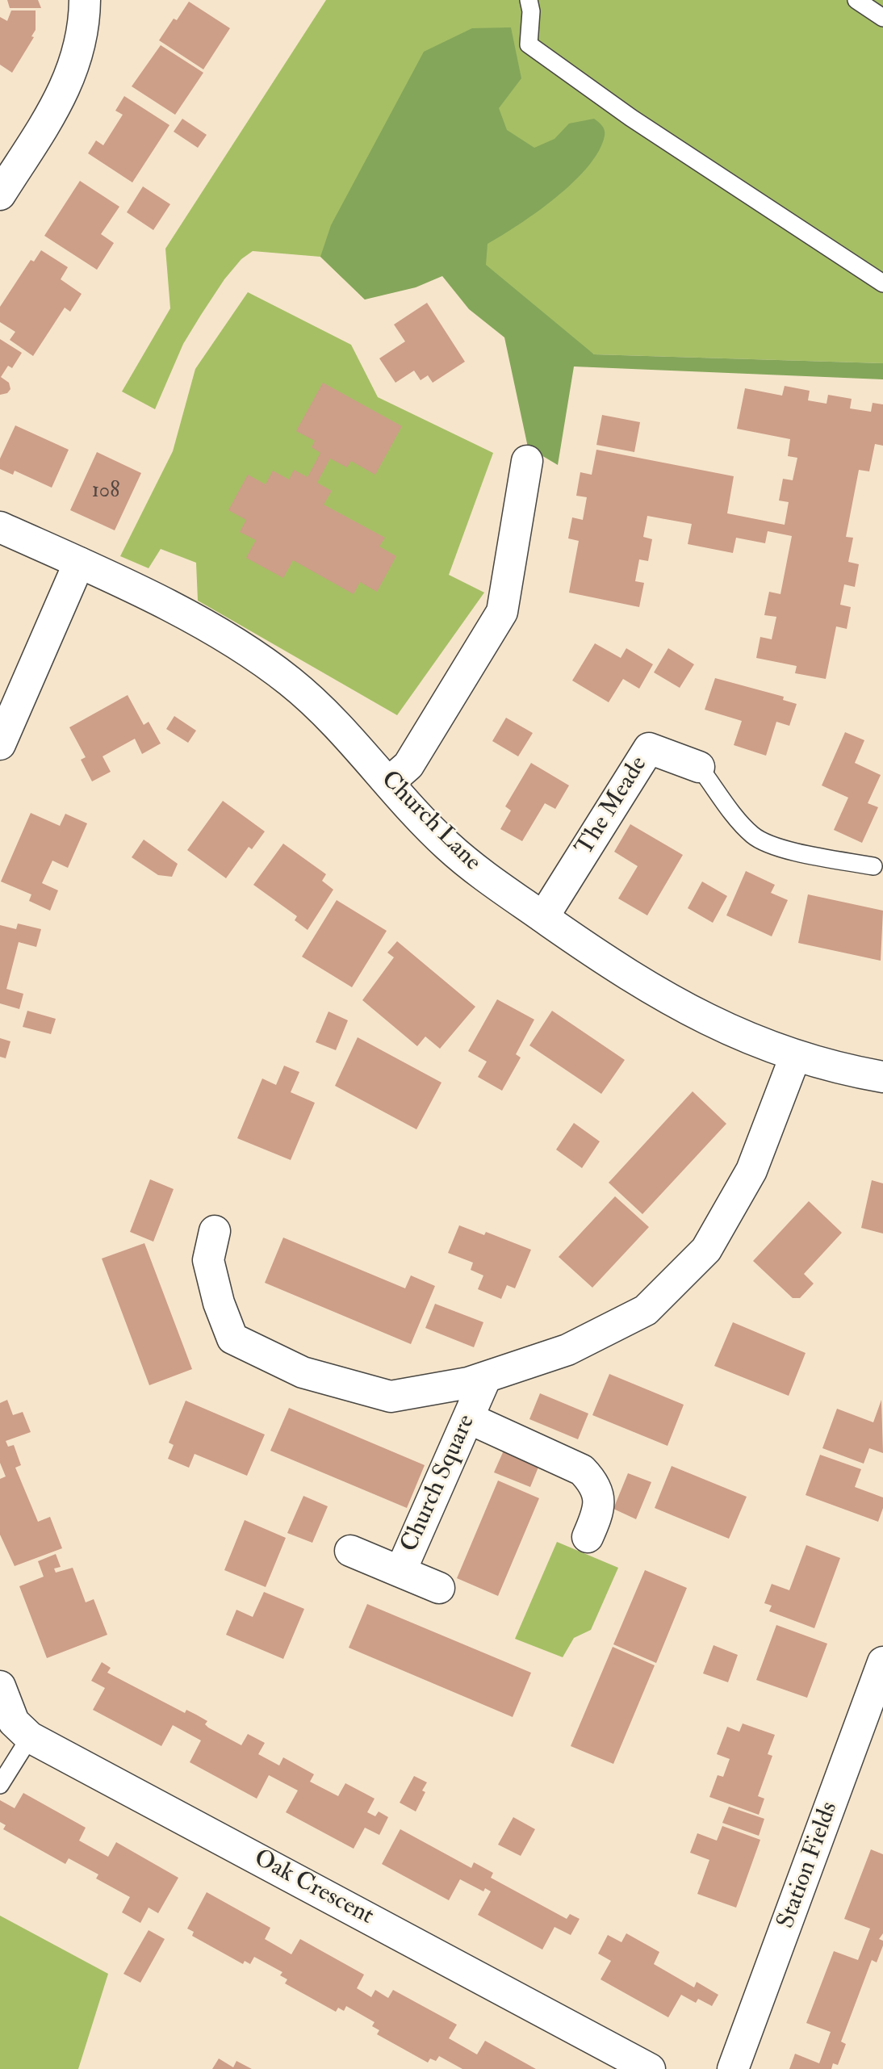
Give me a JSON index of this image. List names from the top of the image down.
{
  "streets": {
    "street": [
      "The Meade",
      "Church Lane",
      "Church Square",
      "Station Fields",
      "Oak Crescent"
    ]
  },
  "crossings": [
    ["The Meade", "Church Lane"]
  ],
  "house_numbers": ["108"]
}
